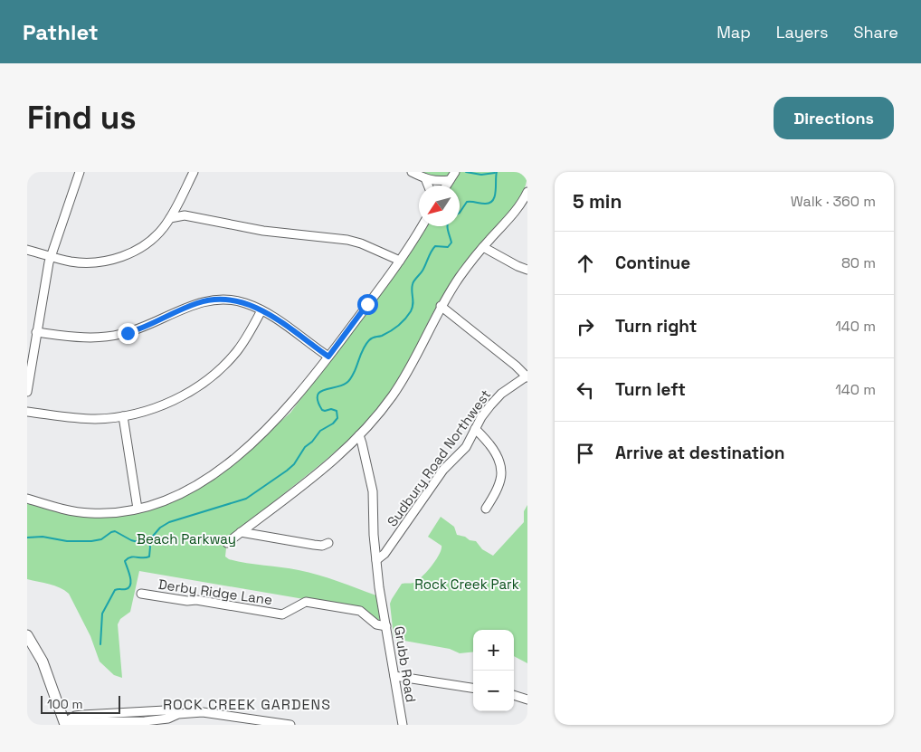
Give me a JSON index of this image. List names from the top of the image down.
{
  "streets": {
    "street": ["Sudbury Road Northwest", "Derby Ridge Lane", "Grubb Road"]
  },
  "crossings": [
    ["Sudbury Road Northwest", "Grubb Road"],
    ["Derby Ridge Lane", "Grubb Road"]
  ],
  "districts": ["ROCK CREEK GARDENS"],
  "parks": ["Beach Parkway", "Rock Creek Park"],
  "scale_bar": "100 m",
  "north": "bottom left",
  "page": {
    "header": "Pathlet",
    "nav": ["Map", "Layers", "Share"],
    "buttons": "Directions",
    "title": "Find us",
    "heading": ["5 min", "Walk · 360 m"],
    "list": [
      ["Continue", "80 m"],
      ["Turn right", "140 m"],
      ["Turn left", "140 m"],
      "Arrive at destination"
    ],
    "map_buttons": ["+", "−"],
    "scale": "100 m"
  }
}
